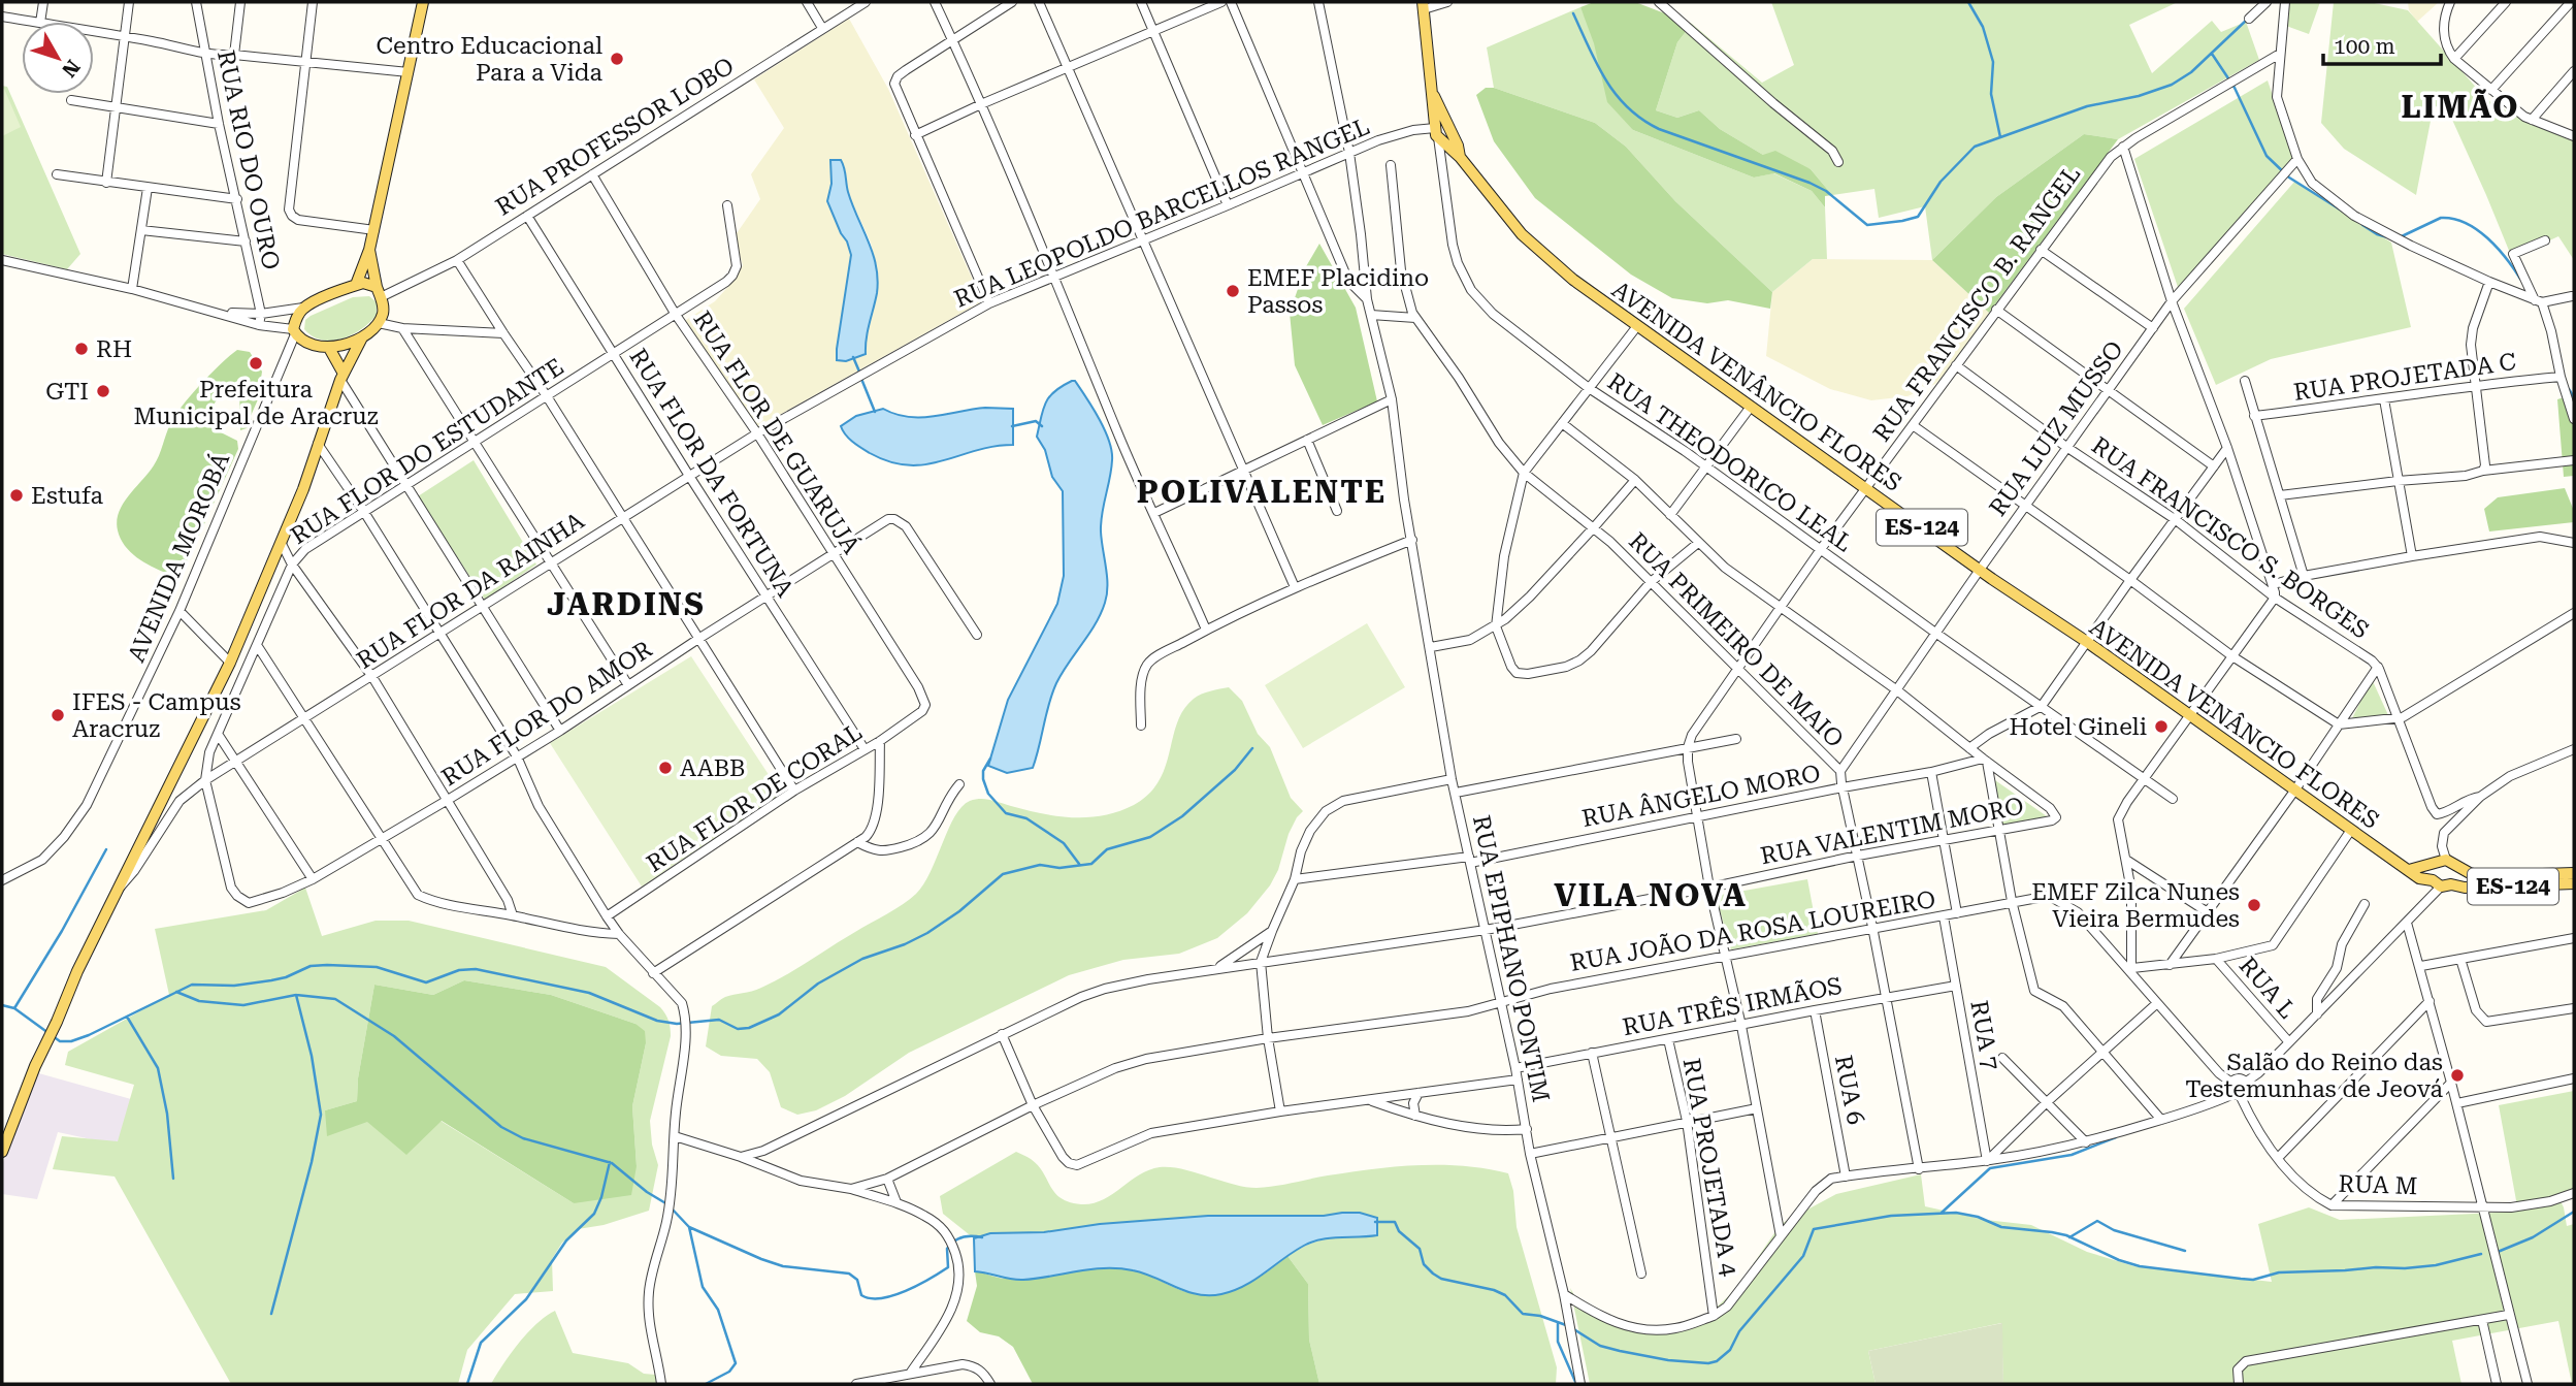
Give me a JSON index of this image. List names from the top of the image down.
{
  "streets": {
    "main road": ["AVENIDA VENÂNCIO FLORES", "ES-124"],
    "street": [
      "RUA PROFESSOR LOBO",
      "RUA RIO DO OURO",
      "RUA LEOPOLDO BARCELLOS RANGEL",
      "RUA FRANCISCO B. RANGEL",
      "RUA PROJETADA C",
      "RUA LUIZ MUSSO",
      "RUA FLOR DE GUARUJÁ",
      "RUA FLOR DO ESTUDANTE",
      "RUA THEODORICO LEAL",
      "RUA FLOR DA FORTUNA",
      "RUA FRANCISCO S. BORGES",
      "AVENIDA MOROBÁ",
      "RUA FLOR DA RAINHA",
      "RUA PRIMEIRO DE MAIO",
      "RUA FLOR DO AMOR",
      "RUA ÂNGELO MORO",
      "RUA FLOR DE CORAL",
      "RUA VALENTIM MORO",
      "RUA JOÃO DA ROSA LOUREIRO",
      "RUA EPIPHANO PONTIM",
      "RUA L",
      "RUA TRÊS IRMÃOS",
      "RUA 7",
      "RUA 6",
      "RUA PROJETADA 4",
      "RUA M"
    ]
  },
  "crossings": [
    ["RUA PROFESSOR LOBO", "RUA FLOR DE GUARUJÁ"],
    ["RUA PROFESSOR LOBO", "RUA FLOR DA FORTUNA"],
    ["RUA LEOPOLDO BARCELLOS RANGEL", "AVENIDA VENÂNCIO FLORES"],
    ["RUA LEOPOLDO BARCELLOS RANGEL", "RUA FLOR DE GUARUJÁ"],
    ["RUA LEOPOLDO BARCELLOS RANGEL", "RUA THEODORICO LEAL"],
    ["RUA LEOPOLDO BARCELLOS RANGEL", "RUA FLOR DA RAINHA"],
    ["RUA FRANCISCO B. RANGEL", "AVENIDA VENÂNCIO FLORES"],
    ["RUA FRANCISCO B. RANGEL", "RUA THEODORICO LEAL"],
    ["RUA FRANCISCO B. RANGEL", "RUA FRANCISCO S. BORGES"],
    ["RUA FRANCISCO B. RANGEL", "RUA PRIMEIRO DE MAIO"],
    ["AVENIDA VENÂNCIO FLORES", "RUA LUIZ MUSSO"],
    ["AVENIDA VENÂNCIO FLORES", "RUA THEODORICO LEAL"],
    ["AVENIDA VENÂNCIO FLORES", "ES-124"],
    ["RUA LUIZ MUSSO", "RUA THEODORICO LEAL"],
    ["RUA LUIZ MUSSO", "RUA FRANCISCO S. BORGES"],
    ["RUA LUIZ MUSSO", "RUA PRIMEIRO DE MAIO"],
    ["RUA FLOR DE GUARUJÁ", "RUA FLOR DO ESTUDANTE"],
    ["RUA FLOR DE GUARUJÁ", "RUA FLOR DA RAINHA"],
    ["RUA FLOR DE GUARUJÁ", "RUA FLOR DO AMOR"],
    ["RUA FLOR DE GUARUJÁ", "RUA FLOR DE CORAL"],
    ["RUA FLOR DO ESTUDANTE", "RUA FLOR DA FORTUNA"],
    ["RUA FLOR DO ESTUDANTE", "RUA FLOR DA RAINHA"],
    ["RUA FLOR DO ESTUDANTE", "RUA FLOR DO AMOR"],
    ["RUA FLOR DA FORTUNA", "RUA FLOR DA RAINHA"],
    ["RUA FLOR DA FORTUNA", "RUA FLOR DO AMOR"],
    ["RUA FLOR DA FORTUNA", "RUA FLOR DE CORAL"],
    ["RUA PRIMEIRO DE MAIO", "RUA ÂNGELO MORO"],
    ["RUA PRIMEIRO DE MAIO", "RUA VALENTIM MORO"],
    ["RUA PRIMEIRO DE MAIO", "RUA JOÃO DA ROSA LOUREIRO"],
    ["RUA PRIMEIRO DE MAIO", "RUA TRÊS IRMÃOS"],
    ["RUA ÂNGELO MORO", "RUA VALENTIM MORO"],
    ["RUA ÂNGELO MORO", "RUA EPIPHANO PONTIM"],
    ["RUA VALENTIM MORO", "RUA EPIPHANO PONTIM"],
    ["RUA JOÃO DA ROSA LOUREIRO", "RUA EPIPHANO PONTIM"],
    ["RUA JOÃO DA ROSA LOUREIRO", "RUA 7"],
    ["RUA JOÃO DA ROSA LOUREIRO", "RUA M"],
    ["RUA EPIPHANO PONTIM", "RUA TRÊS IRMÃOS"],
    ["RUA TRÊS IRMÃOS", "RUA 7"],
    ["RUA TRÊS IRMÃOS", "RUA 6"],
    ["RUA TRÊS IRMÃOS", "RUA PROJETADA 4"]
  ],
  "districts": [
    "LIMÃO",
    "POLIVALENTE",
    "JARDINS",
    "VILA NOVA"
  ],
  "places": [
    "Centro Educacional Para a Vida",
    "EMEF Placidino Passos",
    "RH",
    "Prefeitura Municipal de Aracruz",
    "GTI",
    "Estufa",
    "IFES - Campus Aracruz",
    "Hotel Gineli",
    "AABB",
    "EMEF Zilca Nunes Vieira Bermudes",
    "Salão do Reino das Testemunhas de Jeová"
  ],
  "scale_bar": "100 m",
  "north": "bottom right"
}
